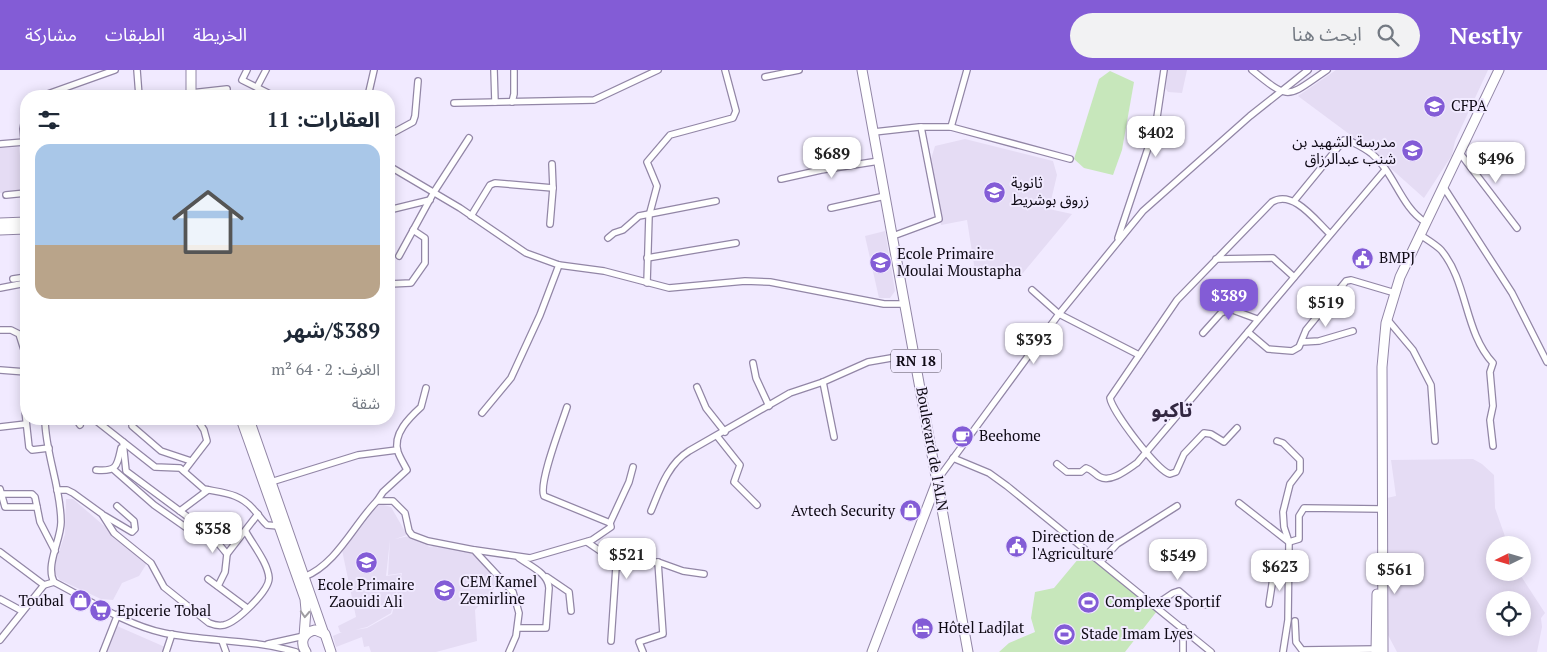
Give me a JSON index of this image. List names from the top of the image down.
{
  "streets": {
    "main road": ["RN 18", "Boulevard de l'ALN"]
  },
  "districts": ["تاكبو"],
  "places": {
    "school or university": [
      "CFPA",
      "مدرسة الشهيد بن شنب عبدالرزاق",
      "ثانوية زروق بوشريط",
      "Ecole Primaire Moulai Moustapha",
      "Ecole Primaire Zaouidi Ali",
      "CEM Kamel Zemirline"
    ],
    "public building": ["BMPJ", "Direction de l'Agriculture"],
    "cafe": ["Beehome"],
    "shop": ["Avtech Security", "Toubal"],
    "sports": ["Complexe Sportif", "Stade Imam Lyes"],
    "supermarket": ["Epicerie Tobal"],
    "hotel": ["Hôtel Ladjlat"]
  },
  "north": "left",
  "page": {
    "header": "Nestly",
    "search": "ابحث هنا",
    "nav": ["الخريطة", "الطبقات", "مشاركة"],
    "heading": "العقارات: 11",
    "price": [
      "$402",
      "$689",
      "$496",
      "$389",
      "$519",
      "$393",
      "$358",
      "$521",
      "$549",
      "$623",
      "$561"
    ],
    "list": [
      {
        "name": "$389/شهر",
        "note": "الغرف: 2 · 64 m² · شقة"
      }
    ]
  }
}
